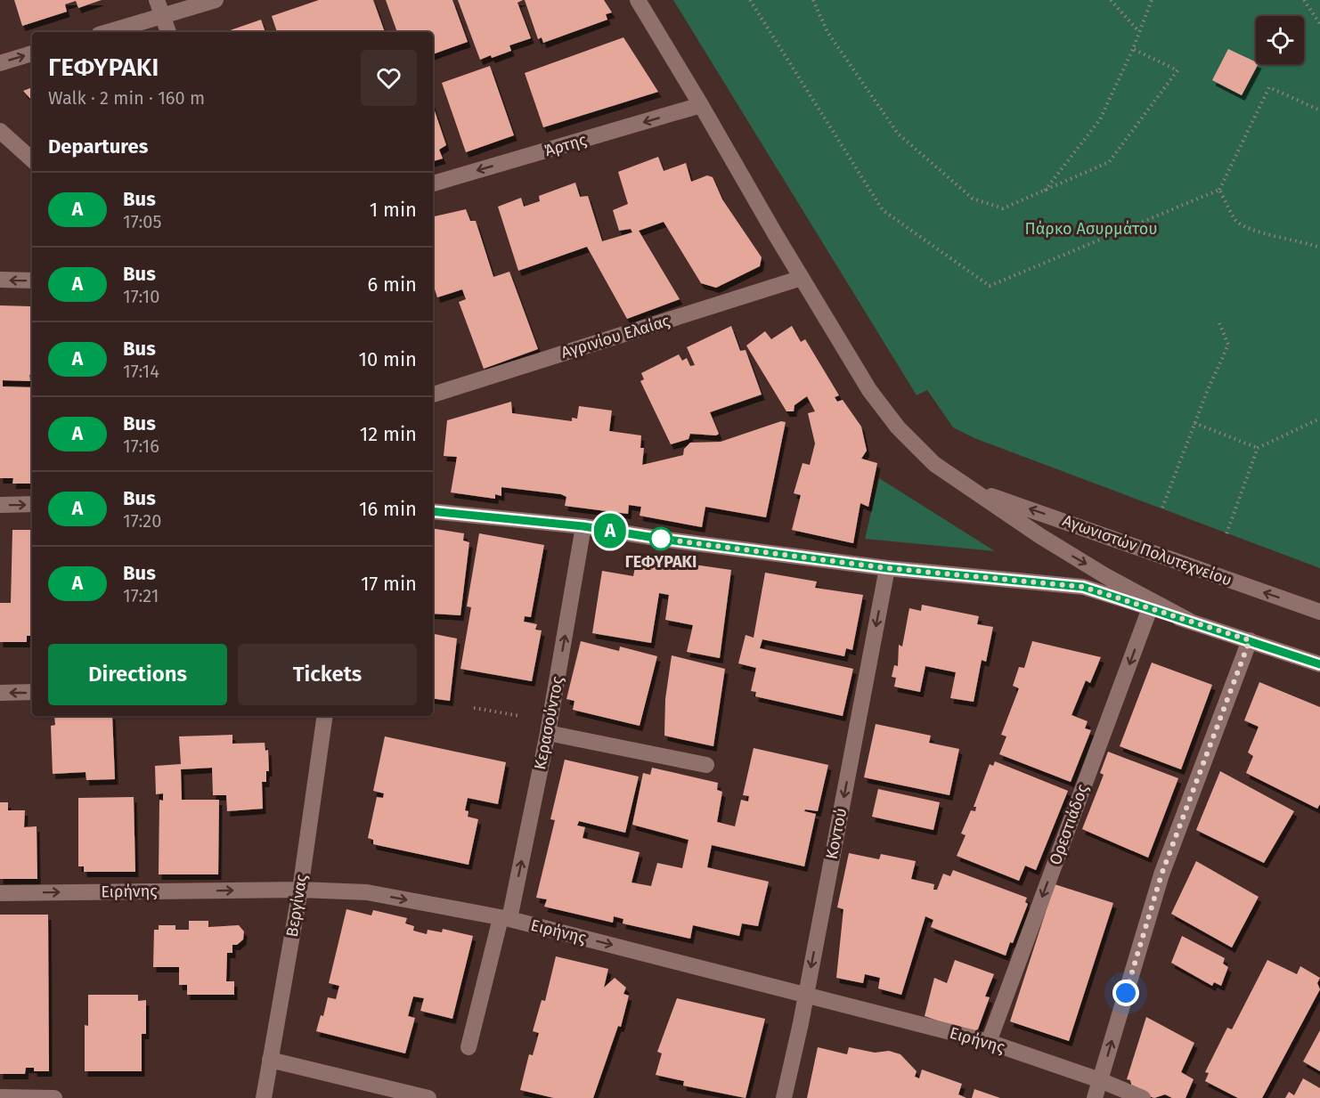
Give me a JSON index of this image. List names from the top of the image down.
{
  "streets": {
    "street": [
      "Άρτης",
      "Αγρινίου Ελαίας",
      "Αγωνιστών Πολυτεχνείου",
      "Κερασούντος",
      "Ορεστιάδος",
      "Κοντού",
      "Ειρήνης",
      "Βεργίνας"
    ]
  },
  "crossings": [
    ["Κερασούντος", "Ειρήνης"],
    ["Ορεστιάδος", "Ειρήνης"],
    ["Κοντού", "Ειρήνης"],
    ["Ειρήνης", "Βεργίνας"]
  ],
  "one_way": [
    "Άρτης",
    "Κερασούντος",
    "Κοντού",
    "Ειρήνης"
  ],
  "parks": ["Πάρκο Ασυρμάτου"],
  "places": ["ΓΕΦΥΡΑΚΙ"],
  "lines": ["bus line Α"],
  "page": {
    "on_map": "Α",
    "heading": [
      ["ΓΕΦΥΡΑΚΙ", "Walk · 2 min · 160 m"],
      "Departures"
    ],
    "list": [
      {
        "mark": "Α",
        "name": "Bus",
        "note": "17:05",
        "value": "1 min"
      },
      {
        "mark": "Α",
        "name": "Bus",
        "note": "17:10",
        "value": "6 min"
      },
      {
        "mark": "Α",
        "name": "Bus",
        "note": "17:14",
        "value": "10 min"
      },
      {
        "mark": "Α",
        "name": "Bus",
        "note": "17:16",
        "value": "12 min"
      },
      {
        "mark": "Α",
        "name": "Bus",
        "note": "17:20",
        "value": "16 min"
      },
      {
        "mark": "Α",
        "name": "Bus",
        "note": "17:21",
        "value": "17 min"
      }
    ],
    "buttons": ["Directions", "Tickets"]
  }
}
